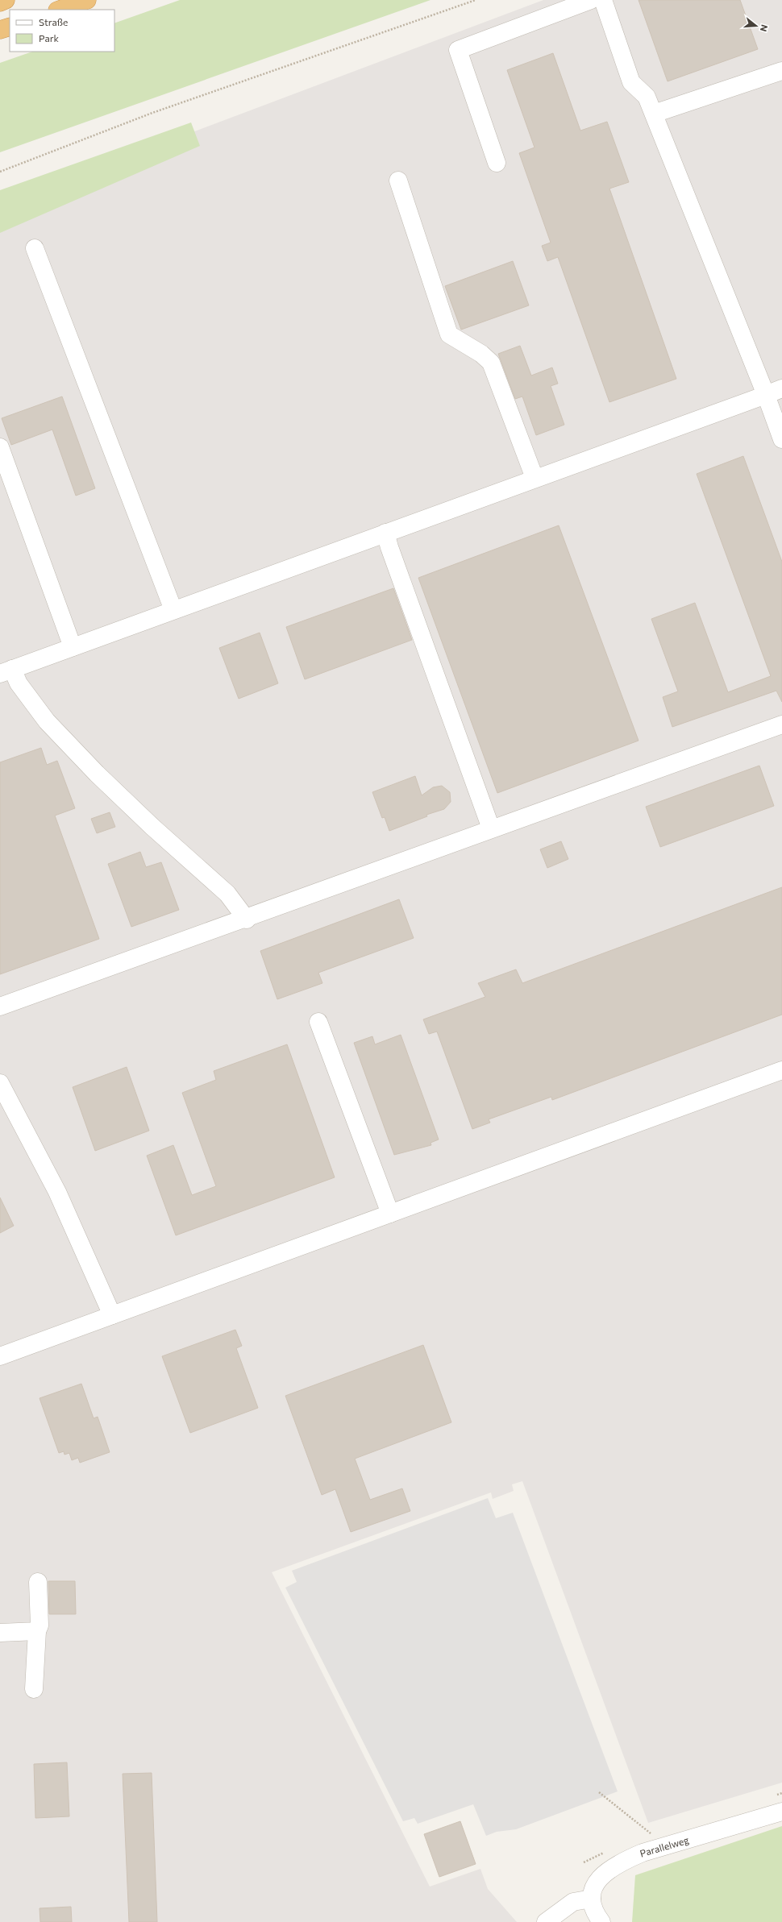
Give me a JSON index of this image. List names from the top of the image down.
{
  "streets": {
    "street": ["Parallelweg"]
  },
  "legend": ["Straße", "Park"],
  "north": "right"
}
